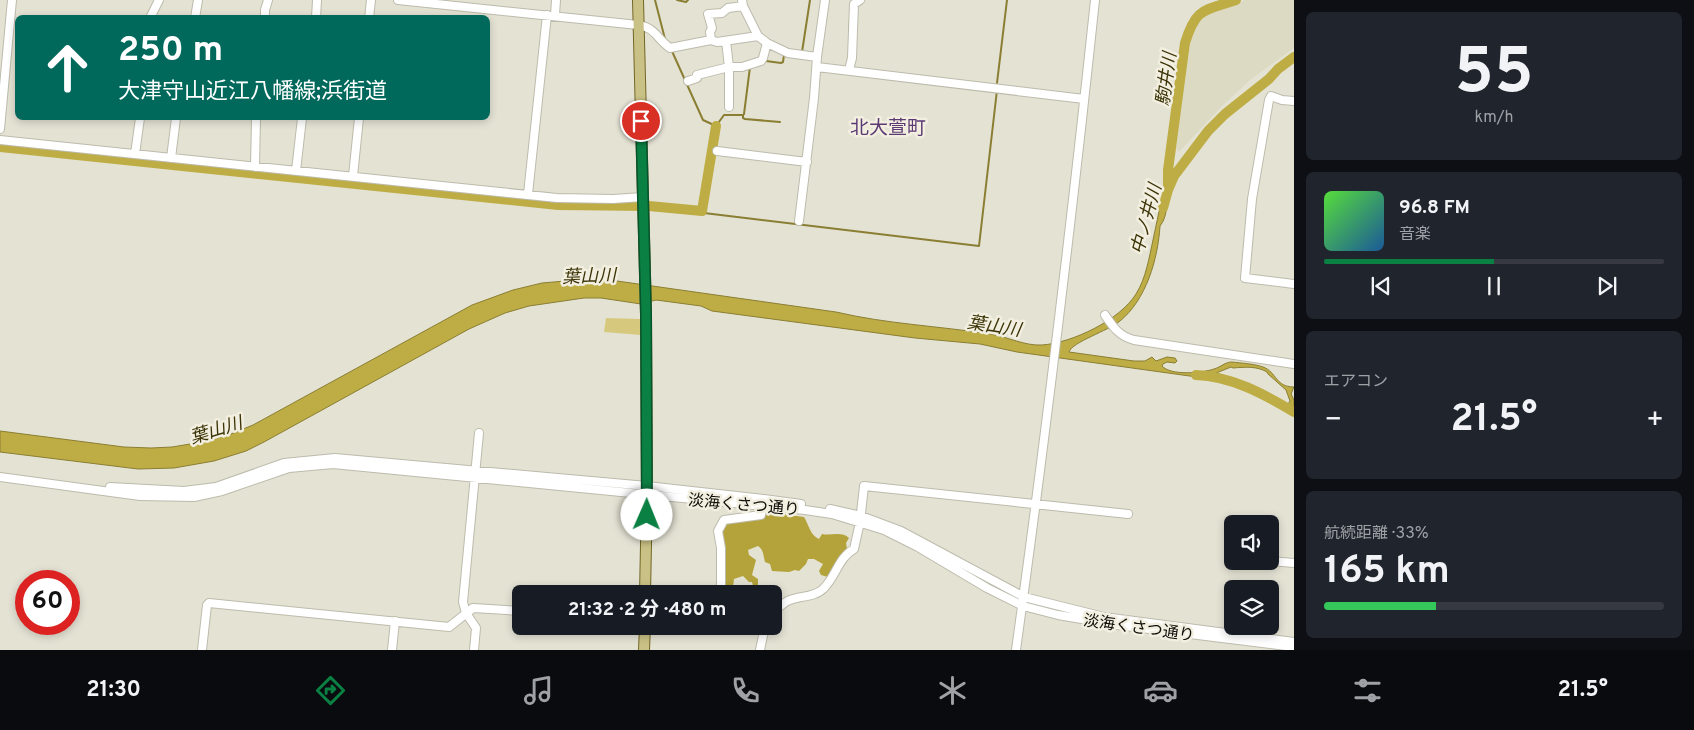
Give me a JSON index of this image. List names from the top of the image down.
{
  "streets": {
    "street": ["淡海くさつ通り"]
  },
  "districts": ["北大萱町"],
  "water": ["駒井川", "中ノ井川", "葉山川"],
  "page": {
    "tile": [
      ["55", "km/h"],
      "エアコン",
      ["航続距離 · 33%", "165 km"]
    ],
    "turn": ["250 m", "大津守山近江八幡線;浜街道"],
    "song": ["96.8 FM", "音楽"],
    "heat": ["−", "21.5°", "+"],
    "limit": "60",
    "trip": "21:32 · 2 分 · 480 m",
    "tabs": ["21:30", "21.5°"]
  }
}
